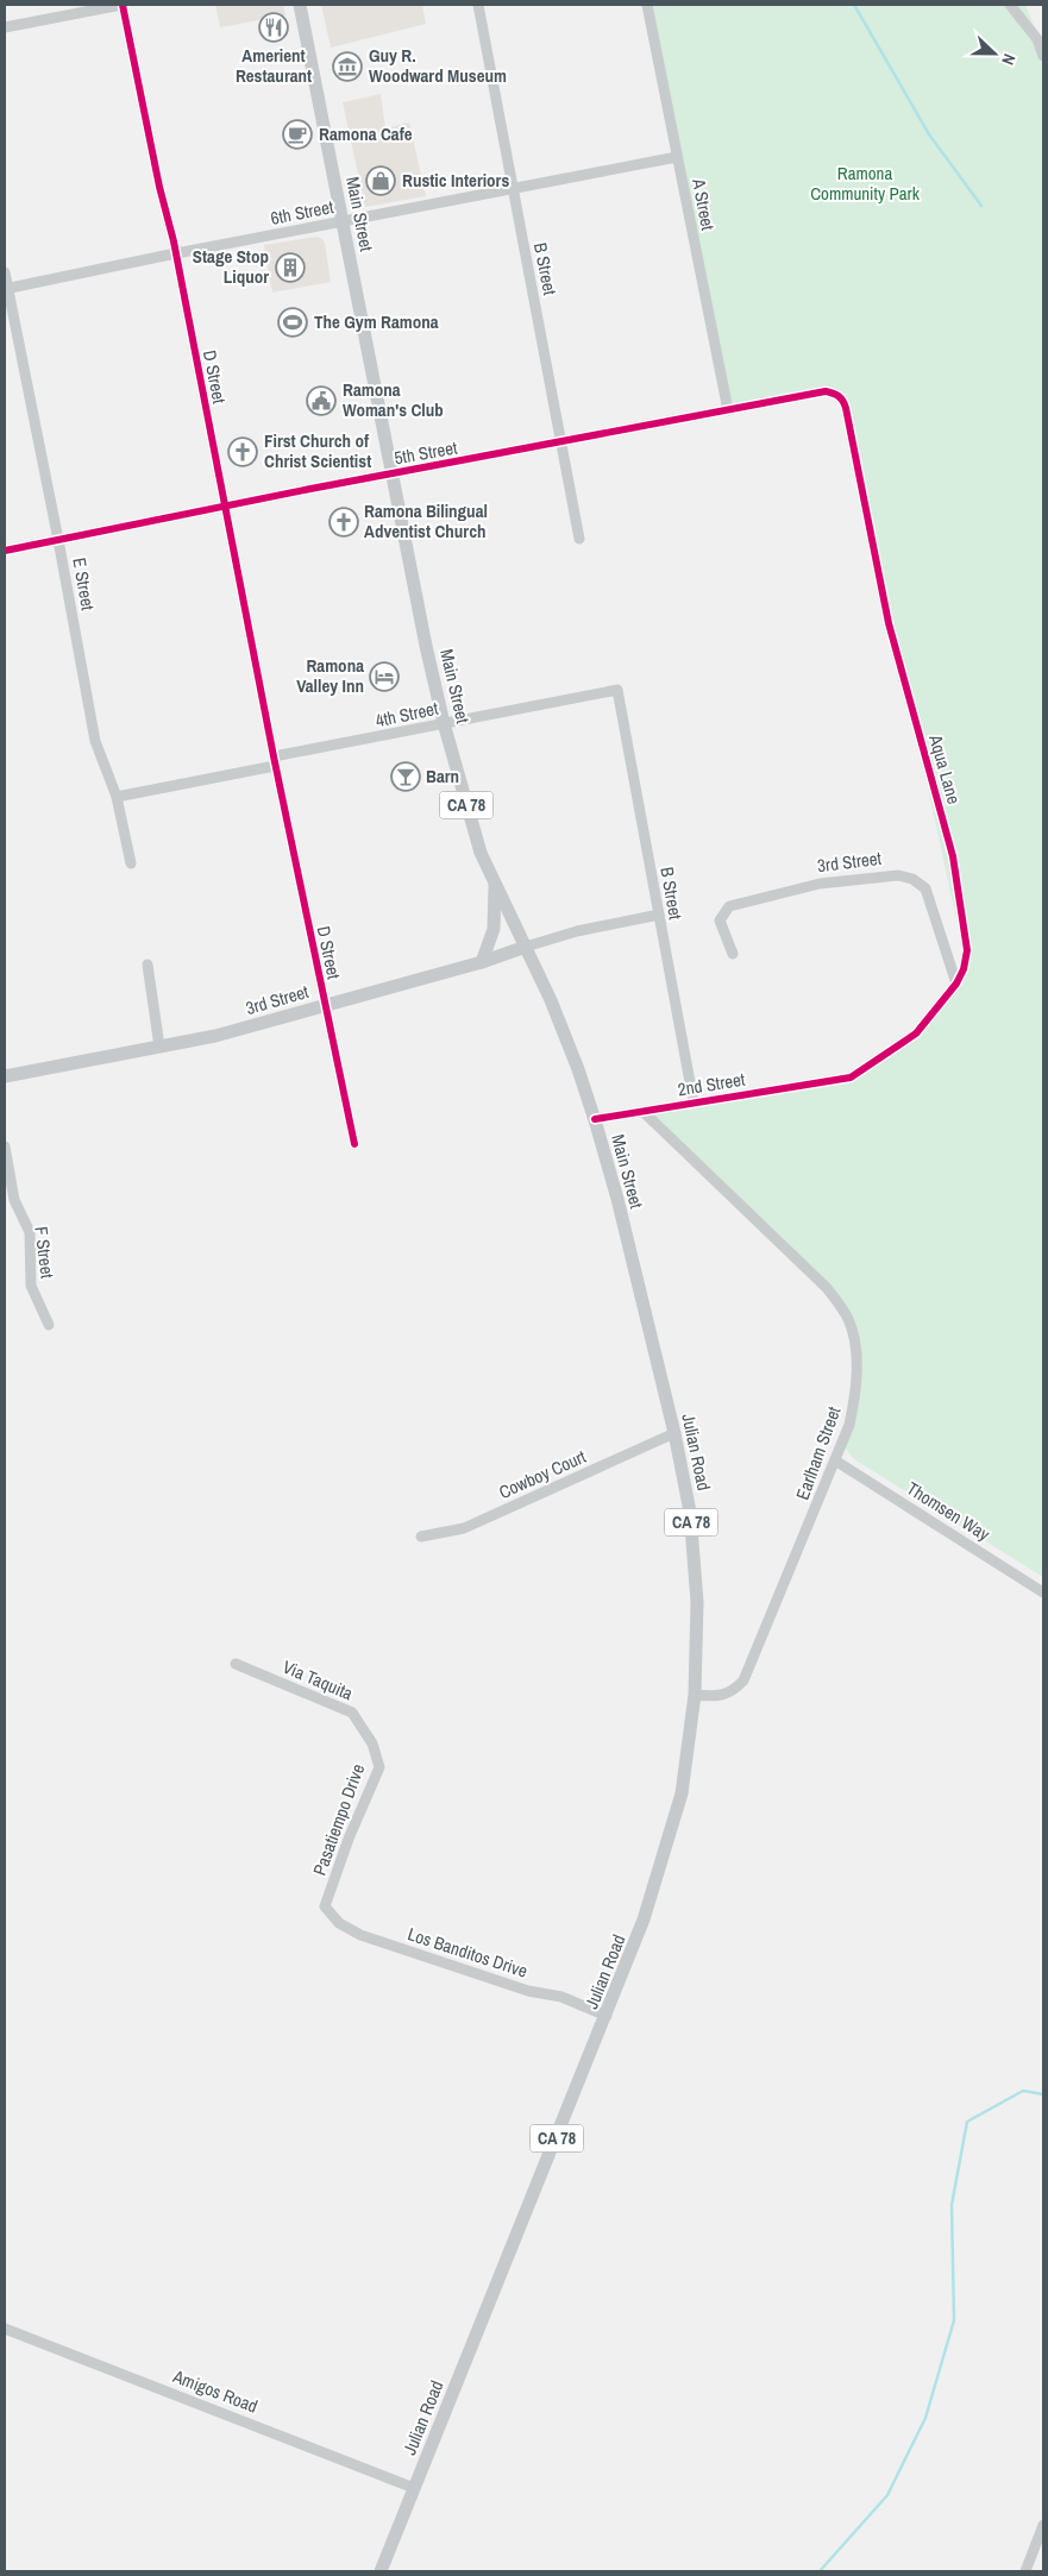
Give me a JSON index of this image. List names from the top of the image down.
{
  "streets": {
    "main road": [
      "Main Street",
      "CA 78",
      "3rd Street",
      "Julian Road"
    ],
    "street": [
      "A Street",
      "6th Street",
      "B Street",
      "D Street",
      "5th Street",
      "E Street",
      "4th Street",
      "Aqua Lane",
      "2nd Street",
      "F Street",
      "Earlham Street",
      "Cowboy Court",
      "Thomsen Way",
      "Via Taquita",
      "Pasatiempo Drive",
      "Los Banditos Drive",
      "Amigos Road"
    ]
  },
  "crossings": [
    ["A Street", "6th Street"],
    ["A Street", "5th Street"],
    ["6th Street", "Main Street"],
    ["6th Street", "B Street"],
    ["6th Street", "D Street"],
    ["6th Street", "E Street"],
    ["Main Street", "5th Street"],
    ["Main Street", "4th Street"],
    ["Main Street", "3rd Street"],
    ["Main Street", "2nd Street"],
    ["Main Street", "Julian Road"],
    ["B Street", "5th Street"],
    ["B Street", "4th Street"],
    ["B Street", "3rd Street"],
    ["B Street", "2nd Street"],
    ["D Street", "5th Street"],
    ["D Street", "4th Street"],
    ["D Street", "3rd Street"],
    ["5th Street", "E Street"],
    ["5th Street", "Aqua Lane"],
    ["E Street", "4th Street"],
    ["Aqua Lane", "3rd Street"],
    ["Aqua Lane", "2nd Street"],
    ["2nd Street", "Earlham Street"],
    ["Julian Road", "Earlham Street"],
    ["Julian Road", "Cowboy Court"],
    ["Julian Road", "Los Banditos Drive"],
    ["Julian Road", "Amigos Road"],
    ["Earlham Street", "Thomsen Way"],
    ["Via Taquita", "Pasatiempo Drive"],
    ["Pasatiempo Drive", "Los Banditos Drive"]
  ],
  "parks": ["Ramona Community Park"],
  "places": {
    "restaurant": ["Amerient Restaurant"],
    "museum": ["Guy R. Woodward Museum"],
    "cafe": ["Ramona Cafe"],
    "shop": ["Rustic Interiors"],
    "building": ["Stage Stop Liquor"],
    "sports": ["The Gym Ramona"],
    "public building": ["Ramona Woman's Club"],
    "church": ["First Church of Christ Scientist", "Ramona Bilingual Adventist Church"],
    "hotel": ["Ramona Valley Inn"],
    "bar": ["Barn"]
  },
  "north": "right"
}
